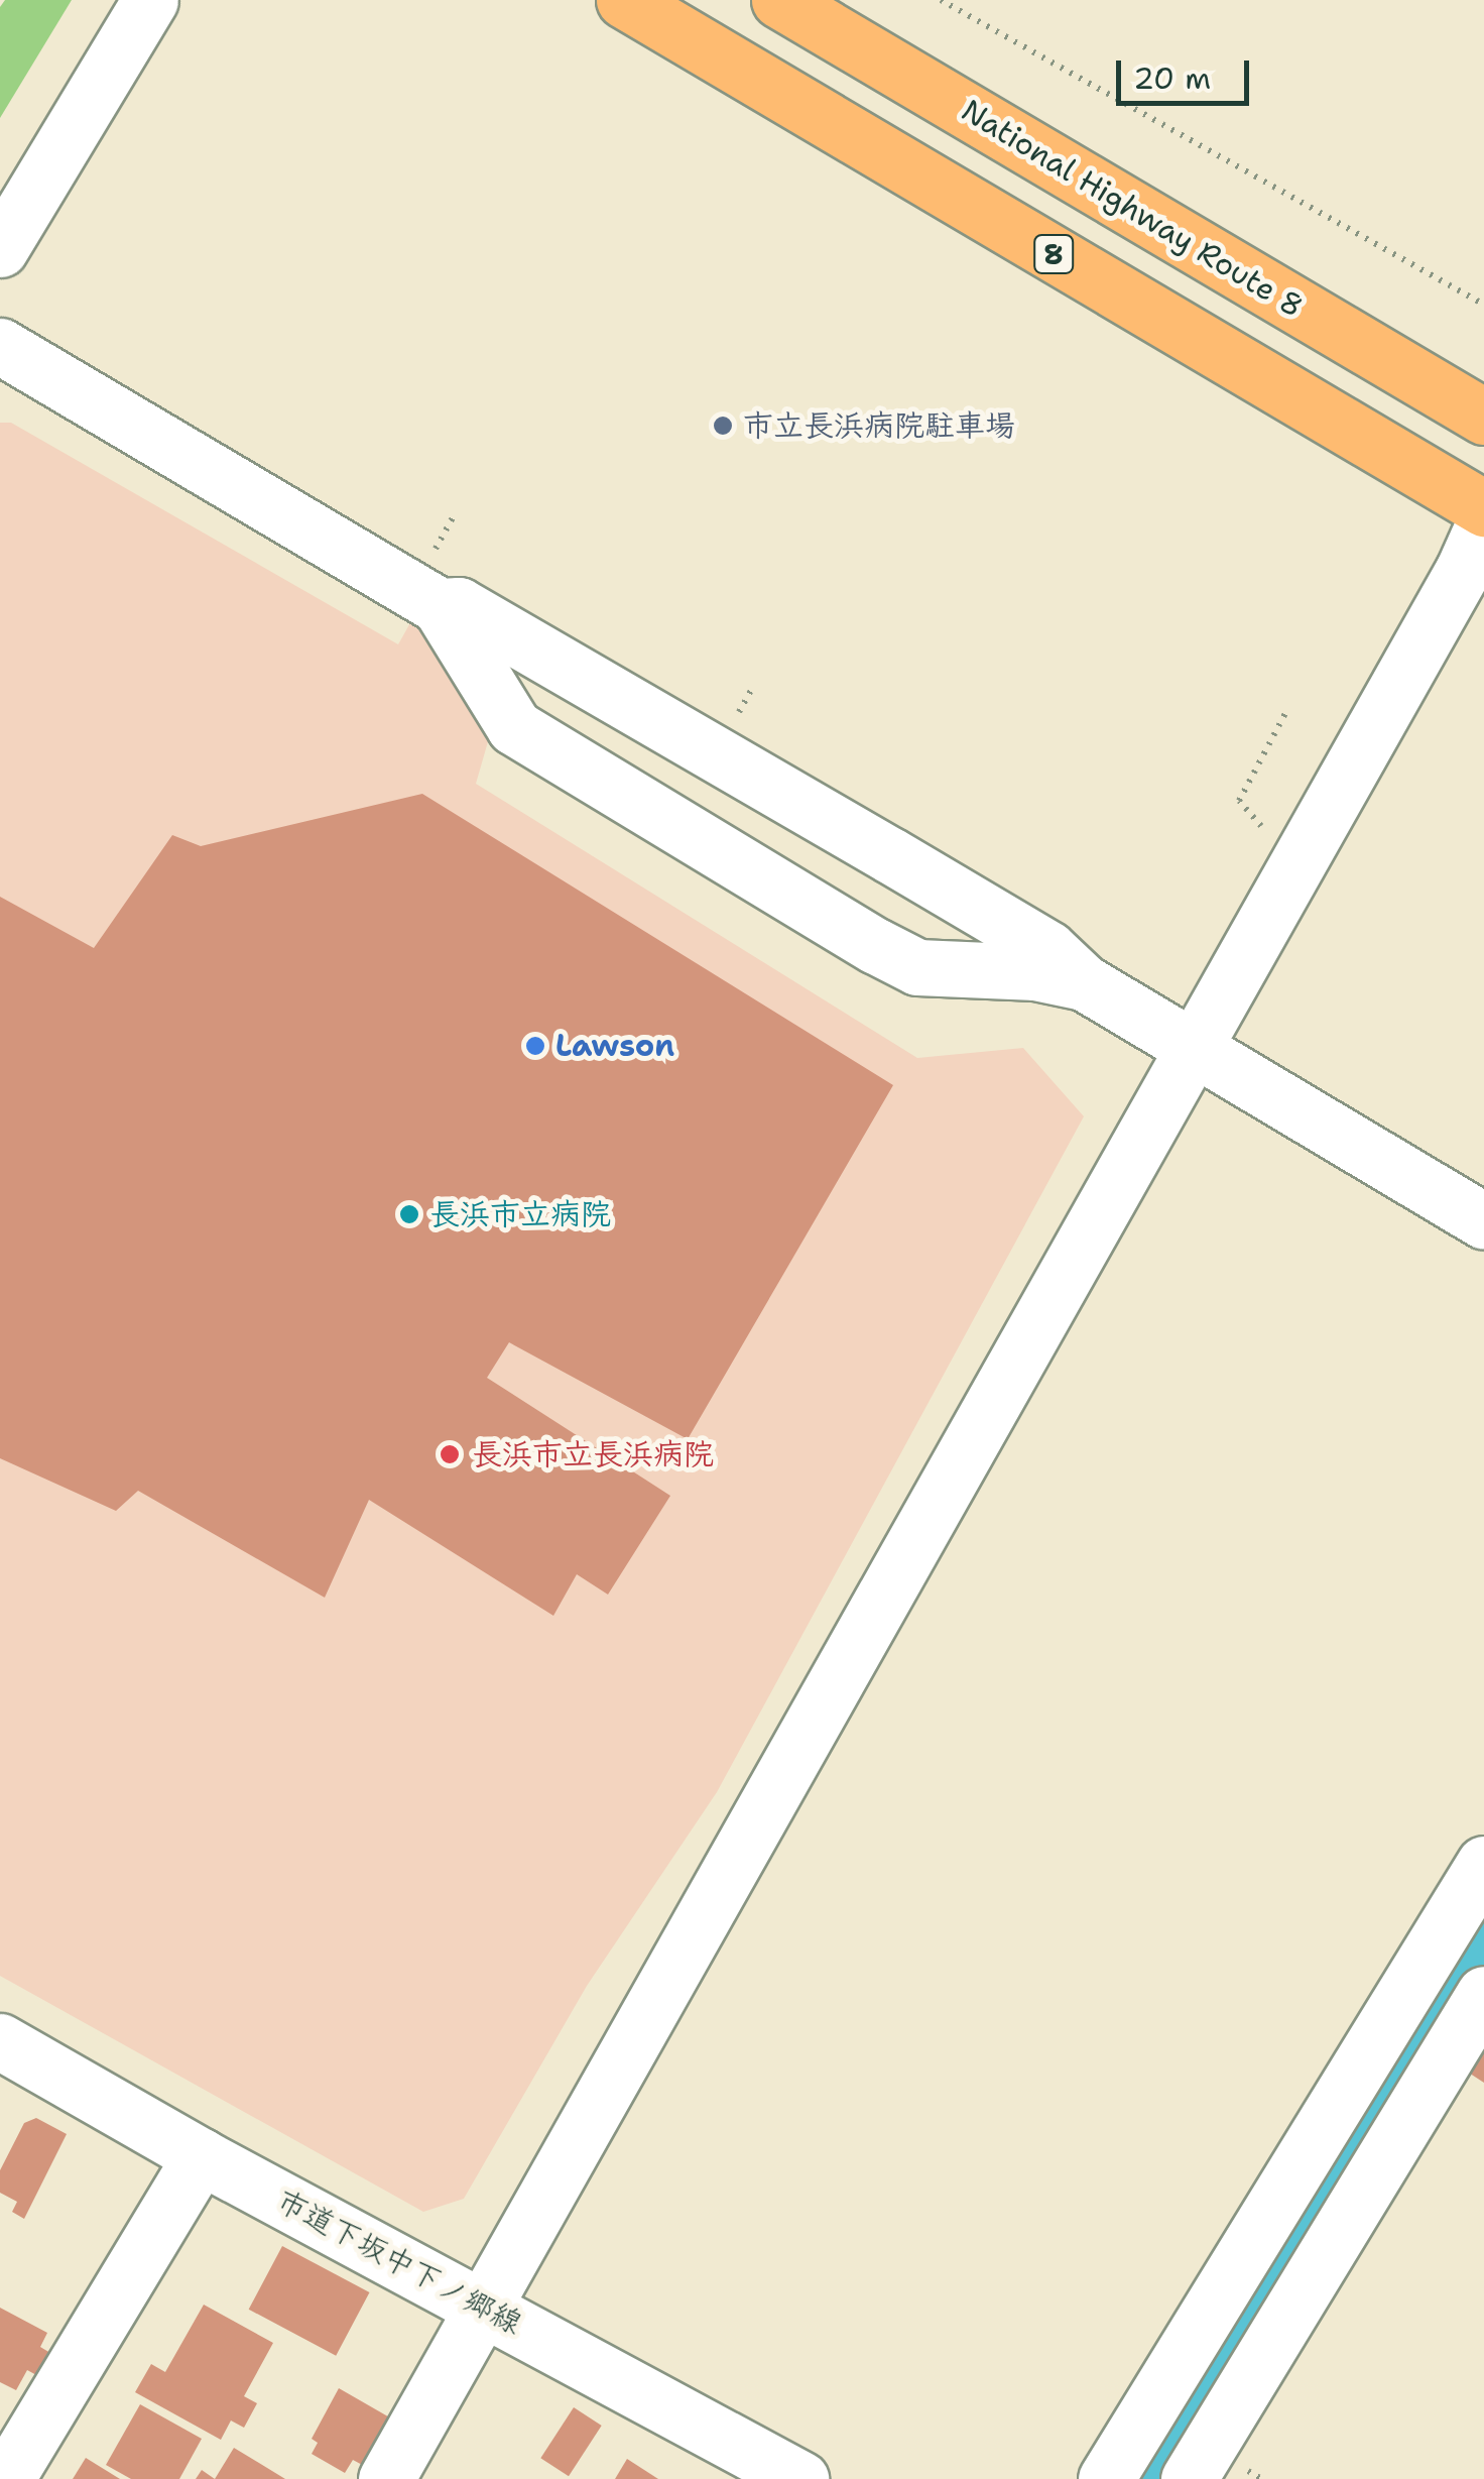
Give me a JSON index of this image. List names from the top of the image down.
{
  "streets": {
    "highway": ["National Highway Route 8", "8"],
    "street": ["市道下坂中下ノ郷線"]
  },
  "places": [
    "市立長浜病院駐車場",
    "Lawson",
    "長浜市立病院",
    "長浜市立長浜病院"
  ],
  "scale_bar": "20 m"
}
